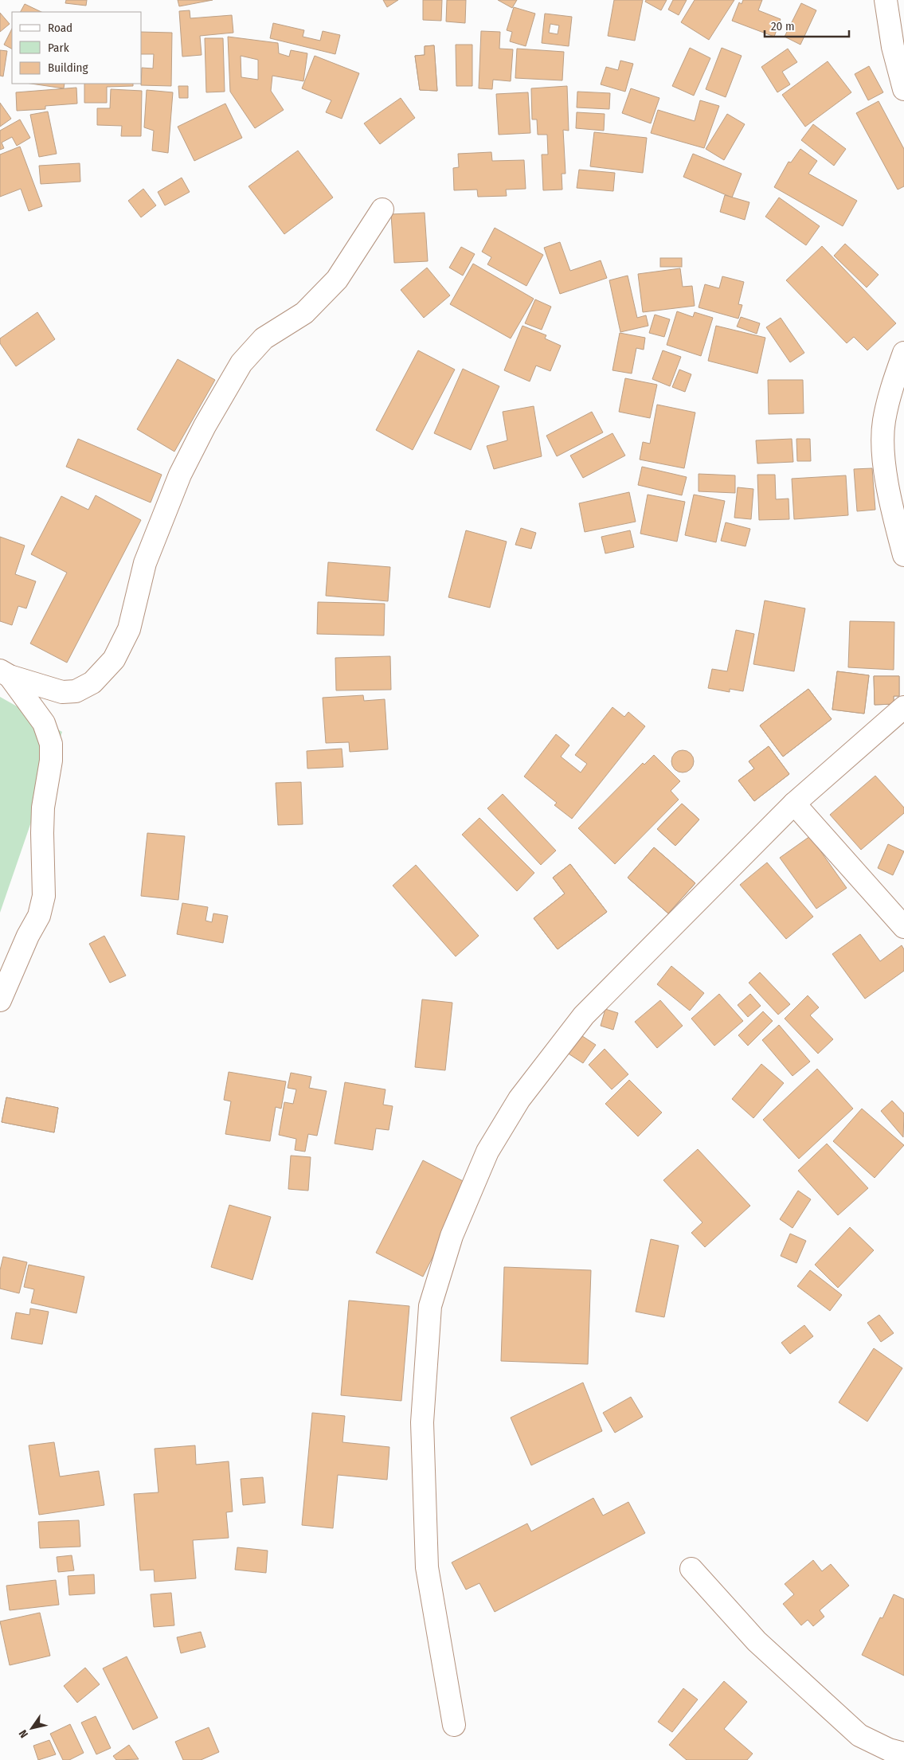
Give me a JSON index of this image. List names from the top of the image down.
{
  "legend": ["Road", "Park", "Building"],
  "scale_bar": "20 m",
  "north": "bottom left"
}
